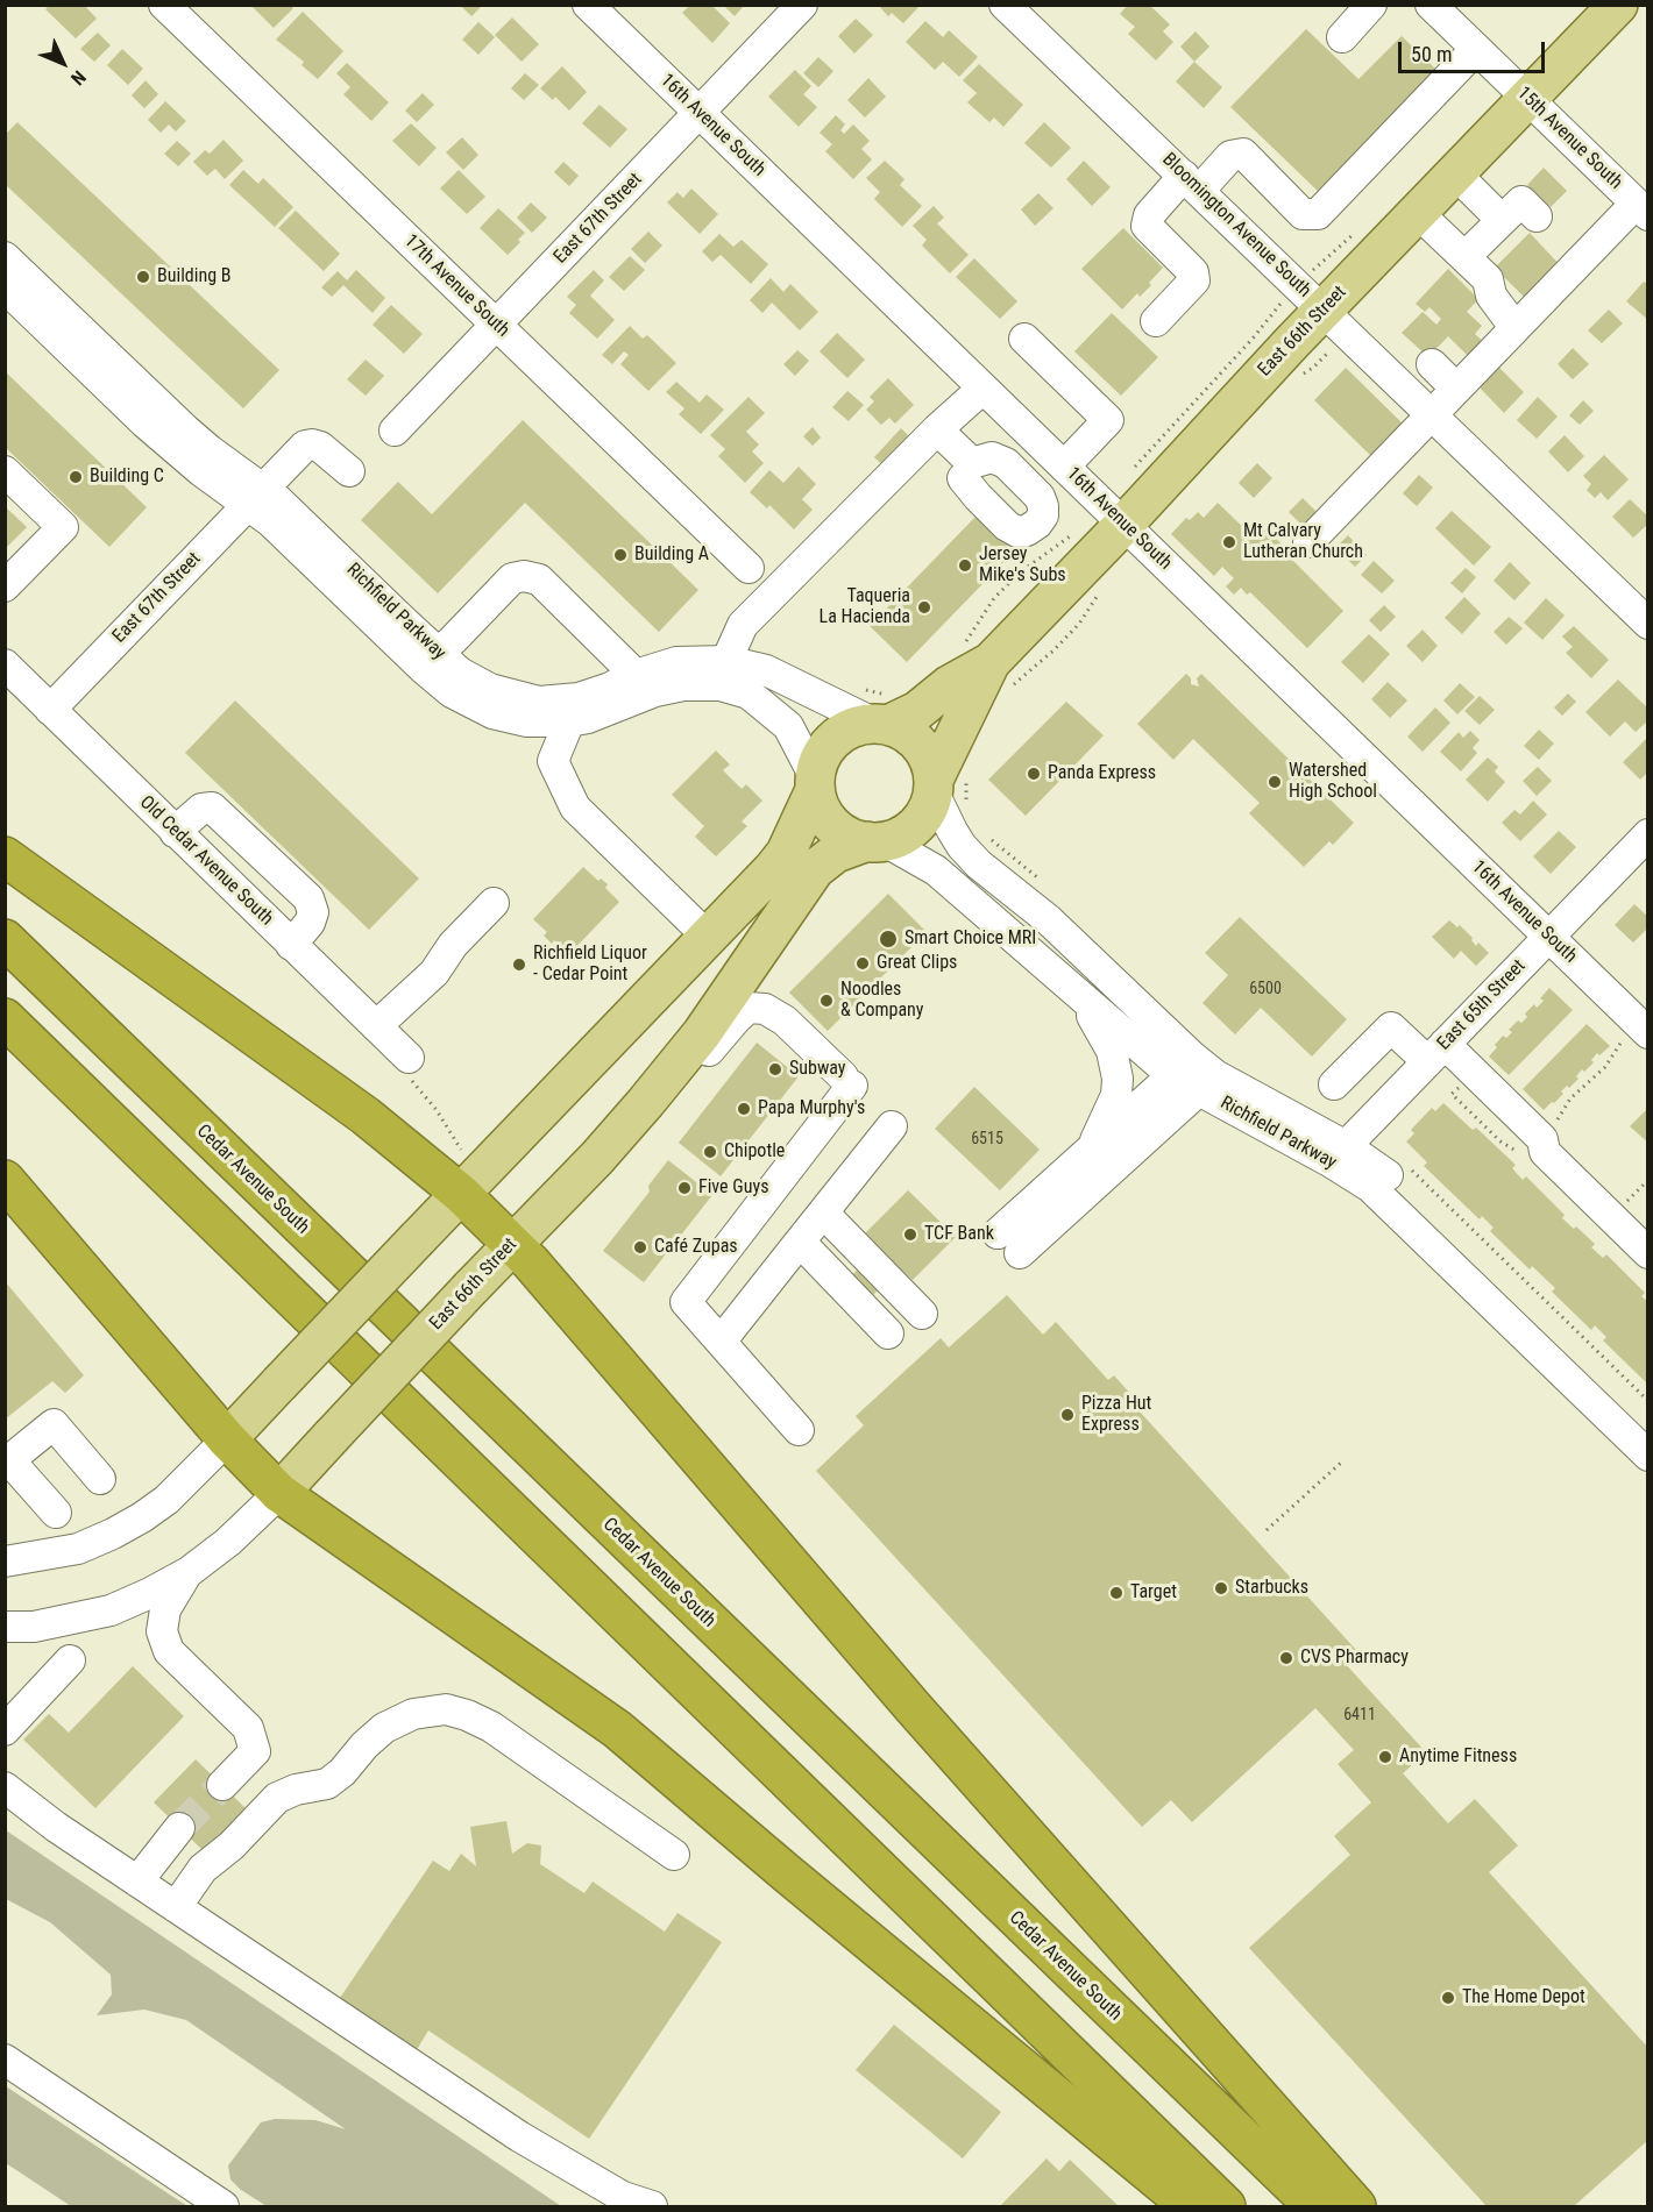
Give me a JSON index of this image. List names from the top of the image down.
{
  "streets": {
    "highway": ["Cedar Avenue South"],
    "main road": ["East 66th Street"],
    "street": [
      "16th Avenue South",
      "15th Avenue South",
      "East 67th Street",
      "Bloomington Avenue South",
      "17th Avenue South",
      "Richfield Parkway",
      "Old Cedar Avenue South",
      "East 65th Street"
    ]
  },
  "crossings": [
    ["16th Avenue South", "East 67th Street"],
    ["16th Avenue South", "East 66th Street"],
    ["16th Avenue South", "East 65th Street"],
    ["15th Avenue South", "East 66th Street"],
    ["East 67th Street", "17th Avenue South"],
    ["East 67th Street", "Richfield Parkway"],
    ["East 67th Street", "Old Cedar Avenue South"],
    ["Bloomington Avenue South", "East 66th Street"],
    ["East 66th Street", "Richfield Parkway"],
    ["Richfield Parkway", "East 65th Street"]
  ],
  "places": [
    "Building B",
    "Building C",
    "Mt Calvary Lutheran Church",
    "Building A",
    "Jersey Mike's Subs",
    "Taqueria La Hacienda",
    "Panda Express",
    "Watershed High School",
    "Smart Choice MRI",
    "Great Clips",
    "Richfield Liquor - Cedar Point",
    "Noodles & Company",
    "Subway",
    "Papa Murphy's",
    "Chipotle",
    "Five Guys",
    "TCF Bank",
    "Café Zupas",
    "Pizza Hut Express",
    "Starbucks",
    "Target",
    "CVS Pharmacy",
    "Anytime Fitness",
    "The Home Depot"
  ],
  "house_numbers": ["6500", "6515", "6411"],
  "scale_bar": "50 m",
  "north": "bottom right"
}
